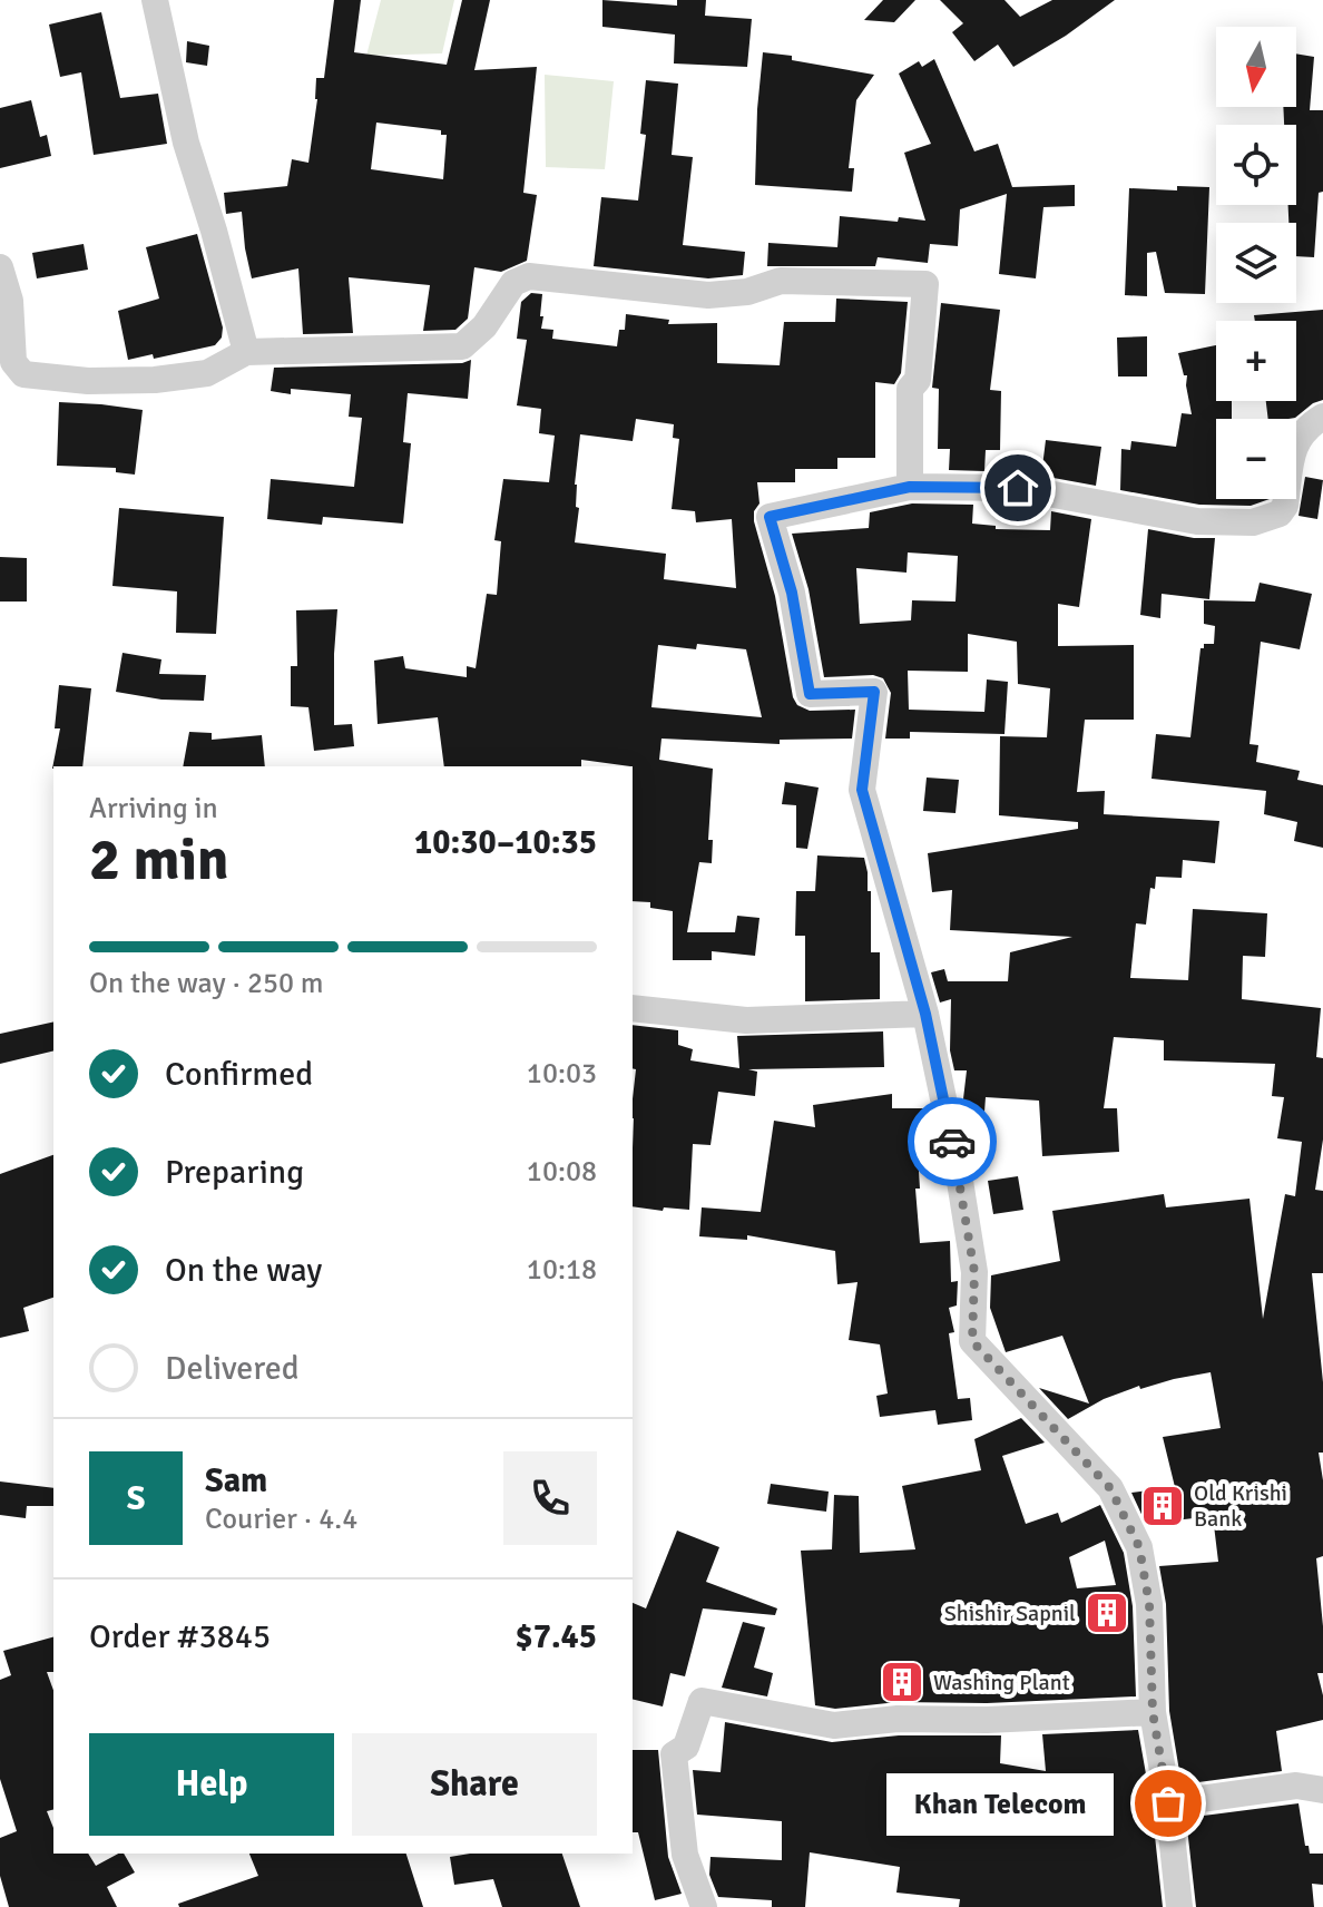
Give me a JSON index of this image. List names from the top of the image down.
{
  "places": {
    "building": ["Old Krishi Bank", "Shishir Sapnil", "Washing Plant"],
    "other": ["Khan Telecom"]
  },
  "north": "bottom",
  "page": {
    "map_buttons": ["+", "−"],
    "heading": ["2 min", "Arriving in", "10:30–10:35"],
    "panel": [
      "Sam",
      "Courier · 4.4",
      "Order #3845",
      "$7.45"
    ],
    "bar": "On the way · 250 m",
    "list": [
      ["Confirmed", "10:03"],
      ["Preparing", "10:08"],
      ["On the way", "10:18"],
      "Delivered"
    ],
    "round": "S",
    "buttons": ["Help", "Share"],
    "bubble": "Khan Telecom"
  }
}
